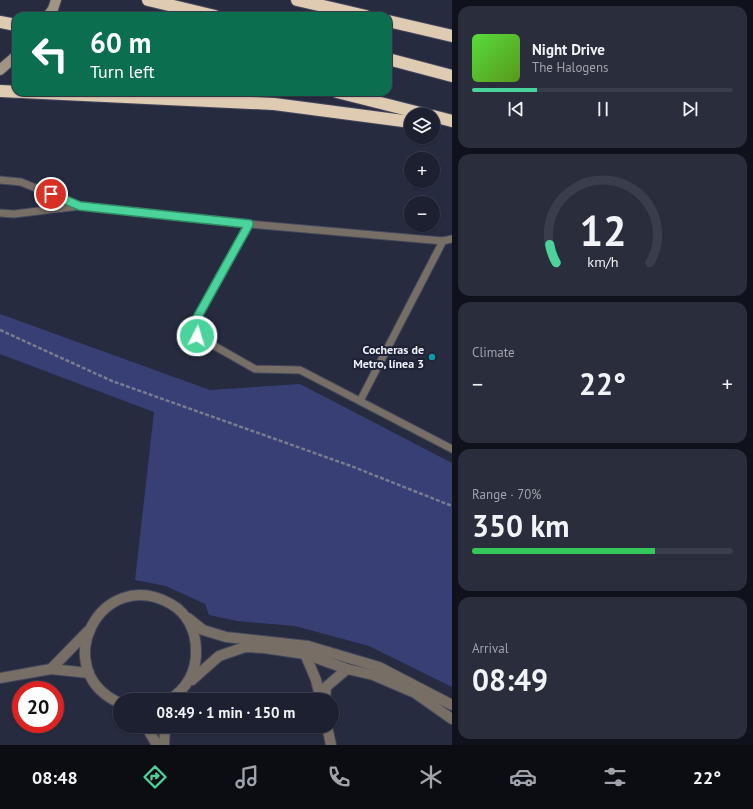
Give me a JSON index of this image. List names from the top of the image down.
{
  "places": ["Cocheras de Metro, línea 3"],
  "page": {
    "turn": ["60 m", "Turn left"],
    "song": ["Night Drive", "The Halogens"],
    "map_buttons": ["+", "−"],
    "tile": [
      "Climate",
      ["Range · 70%", "350 km"],
      ["Arrival", "08:49"]
    ],
    "heat": ["−", "22°", "+"],
    "limit": "20",
    "trip": "08:49 · 1 min · 150 m",
    "tabs": ["08:48", "22°"],
    "gauge": ["12", "km/h"]
  }
}
